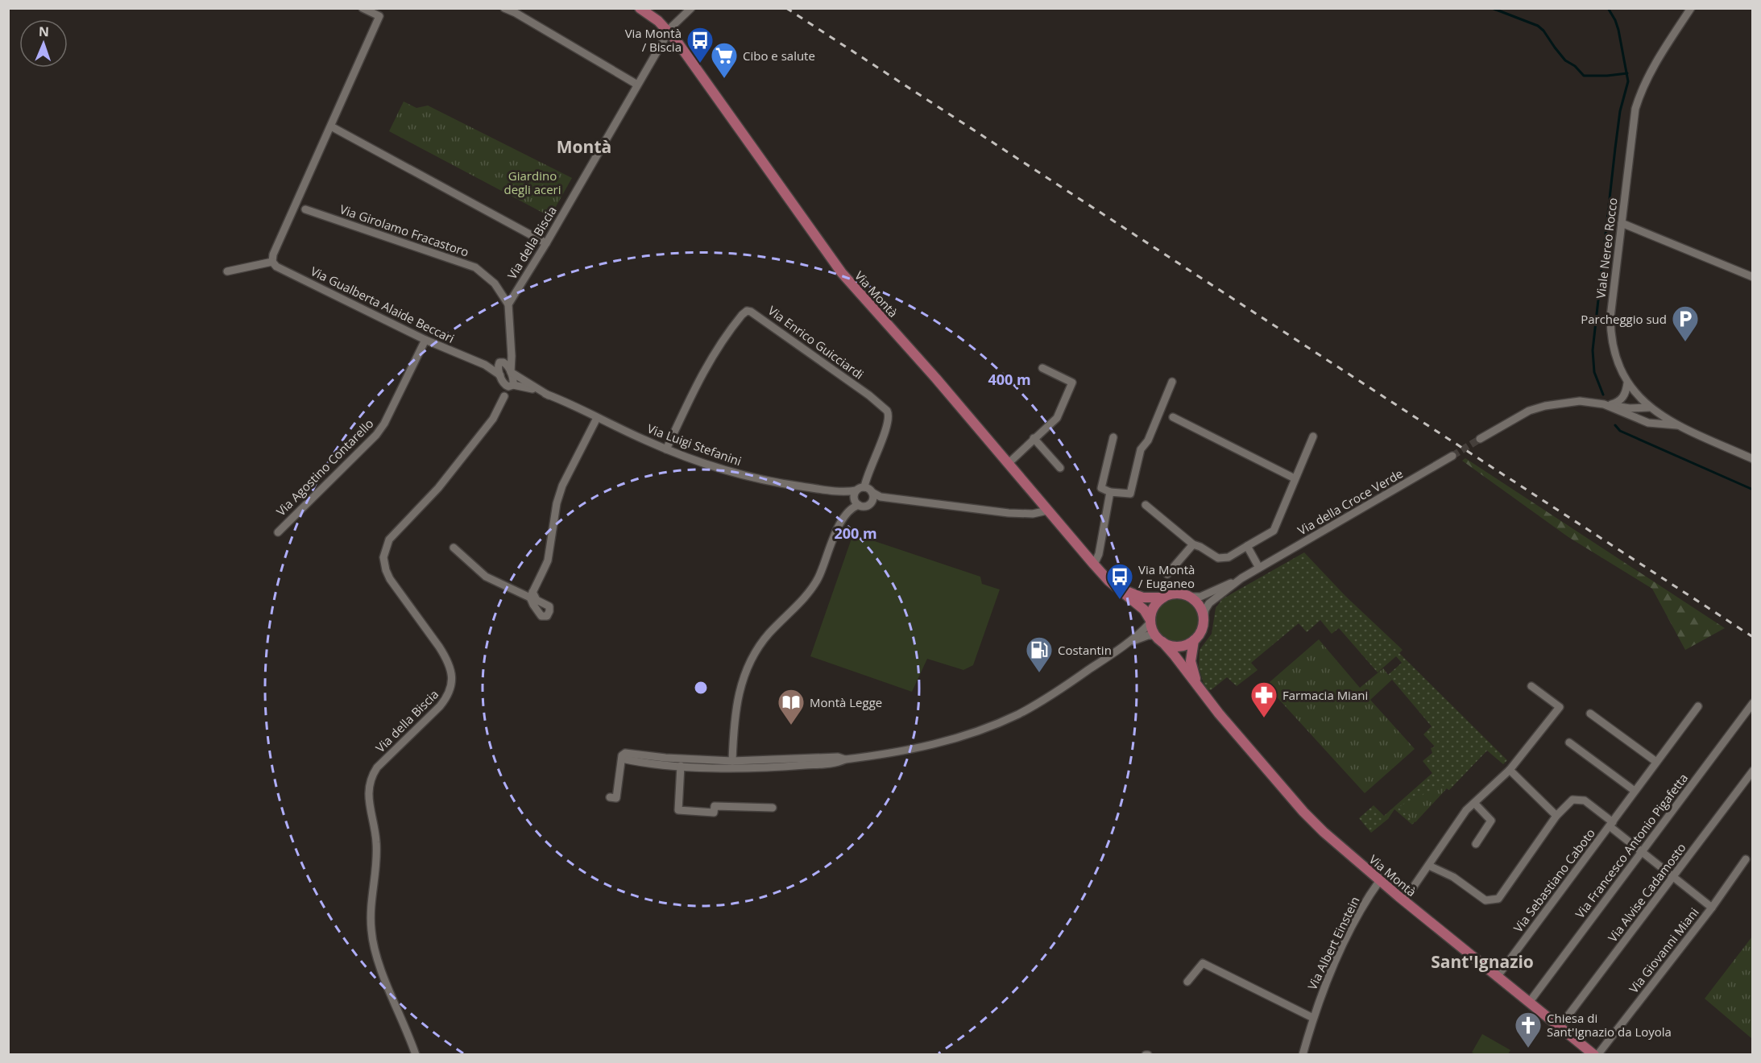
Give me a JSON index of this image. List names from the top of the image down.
{
  "streets": {
    "main road": ["Via Montà"],
    "street": [
      "Via Girolamo Fracastoro",
      "Via della Biscia",
      "Viale Nereo Rocco",
      "Via Gualberta Alaide Beccari",
      "Via Enrico Guicciardi",
      "Via Luigi Stefanini",
      "Via Agostino Contarello",
      "Via della Croce Verde",
      "Via Francesco Antonio Pigafetta",
      "Via Sebastiano Caboto",
      "Via Alvise Cadamosto",
      "Via Albert Einstein",
      "Via Giovanni Miani"
    ]
  },
  "crossings": [
    ["Via Girolamo Fracastoro", "Via della Biscia"],
    ["Via della Biscia", "Via Montà"],
    ["Via della Biscia", "Via Gualberta Alaide Beccari"],
    ["Via della Biscia", "Via Luigi Stefanini"],
    ["Via Montà", "Via della Croce Verde"],
    ["Via Montà", "Via Francesco Antonio Pigafetta"],
    ["Via Montà", "Via Sebastiano Caboto"],
    ["Via Montà", "Via Alvise Cadamosto"],
    ["Via Montà", "Via Albert Einstein"],
    ["Via Montà", "Via Giovanni Miani"],
    ["Via Gualberta Alaide Beccari", "Via Agostino Contarello"],
    ["Via Enrico Guicciardi", "Via Luigi Stefanini"]
  ],
  "districts": ["Montà", "Sant'Ignazio"],
  "parks": ["Giardino degli aceri"],
  "places": {
    "bus stop": ["Via Montà / Biscia", "Via Montà / Euganeo"],
    "supermarket": ["Cibo e salute"],
    "parking": ["Parcheggio sud"],
    "fuel station": ["Costantin"],
    "pharmacy": ["Farmacia Miani"],
    "library": ["Montà Legge"],
    "church": ["Chiesa di Sant'Ignazio da Loyola"]
  },
  "north": "top",
  "rings": ["400 m", "200 m"]
}
